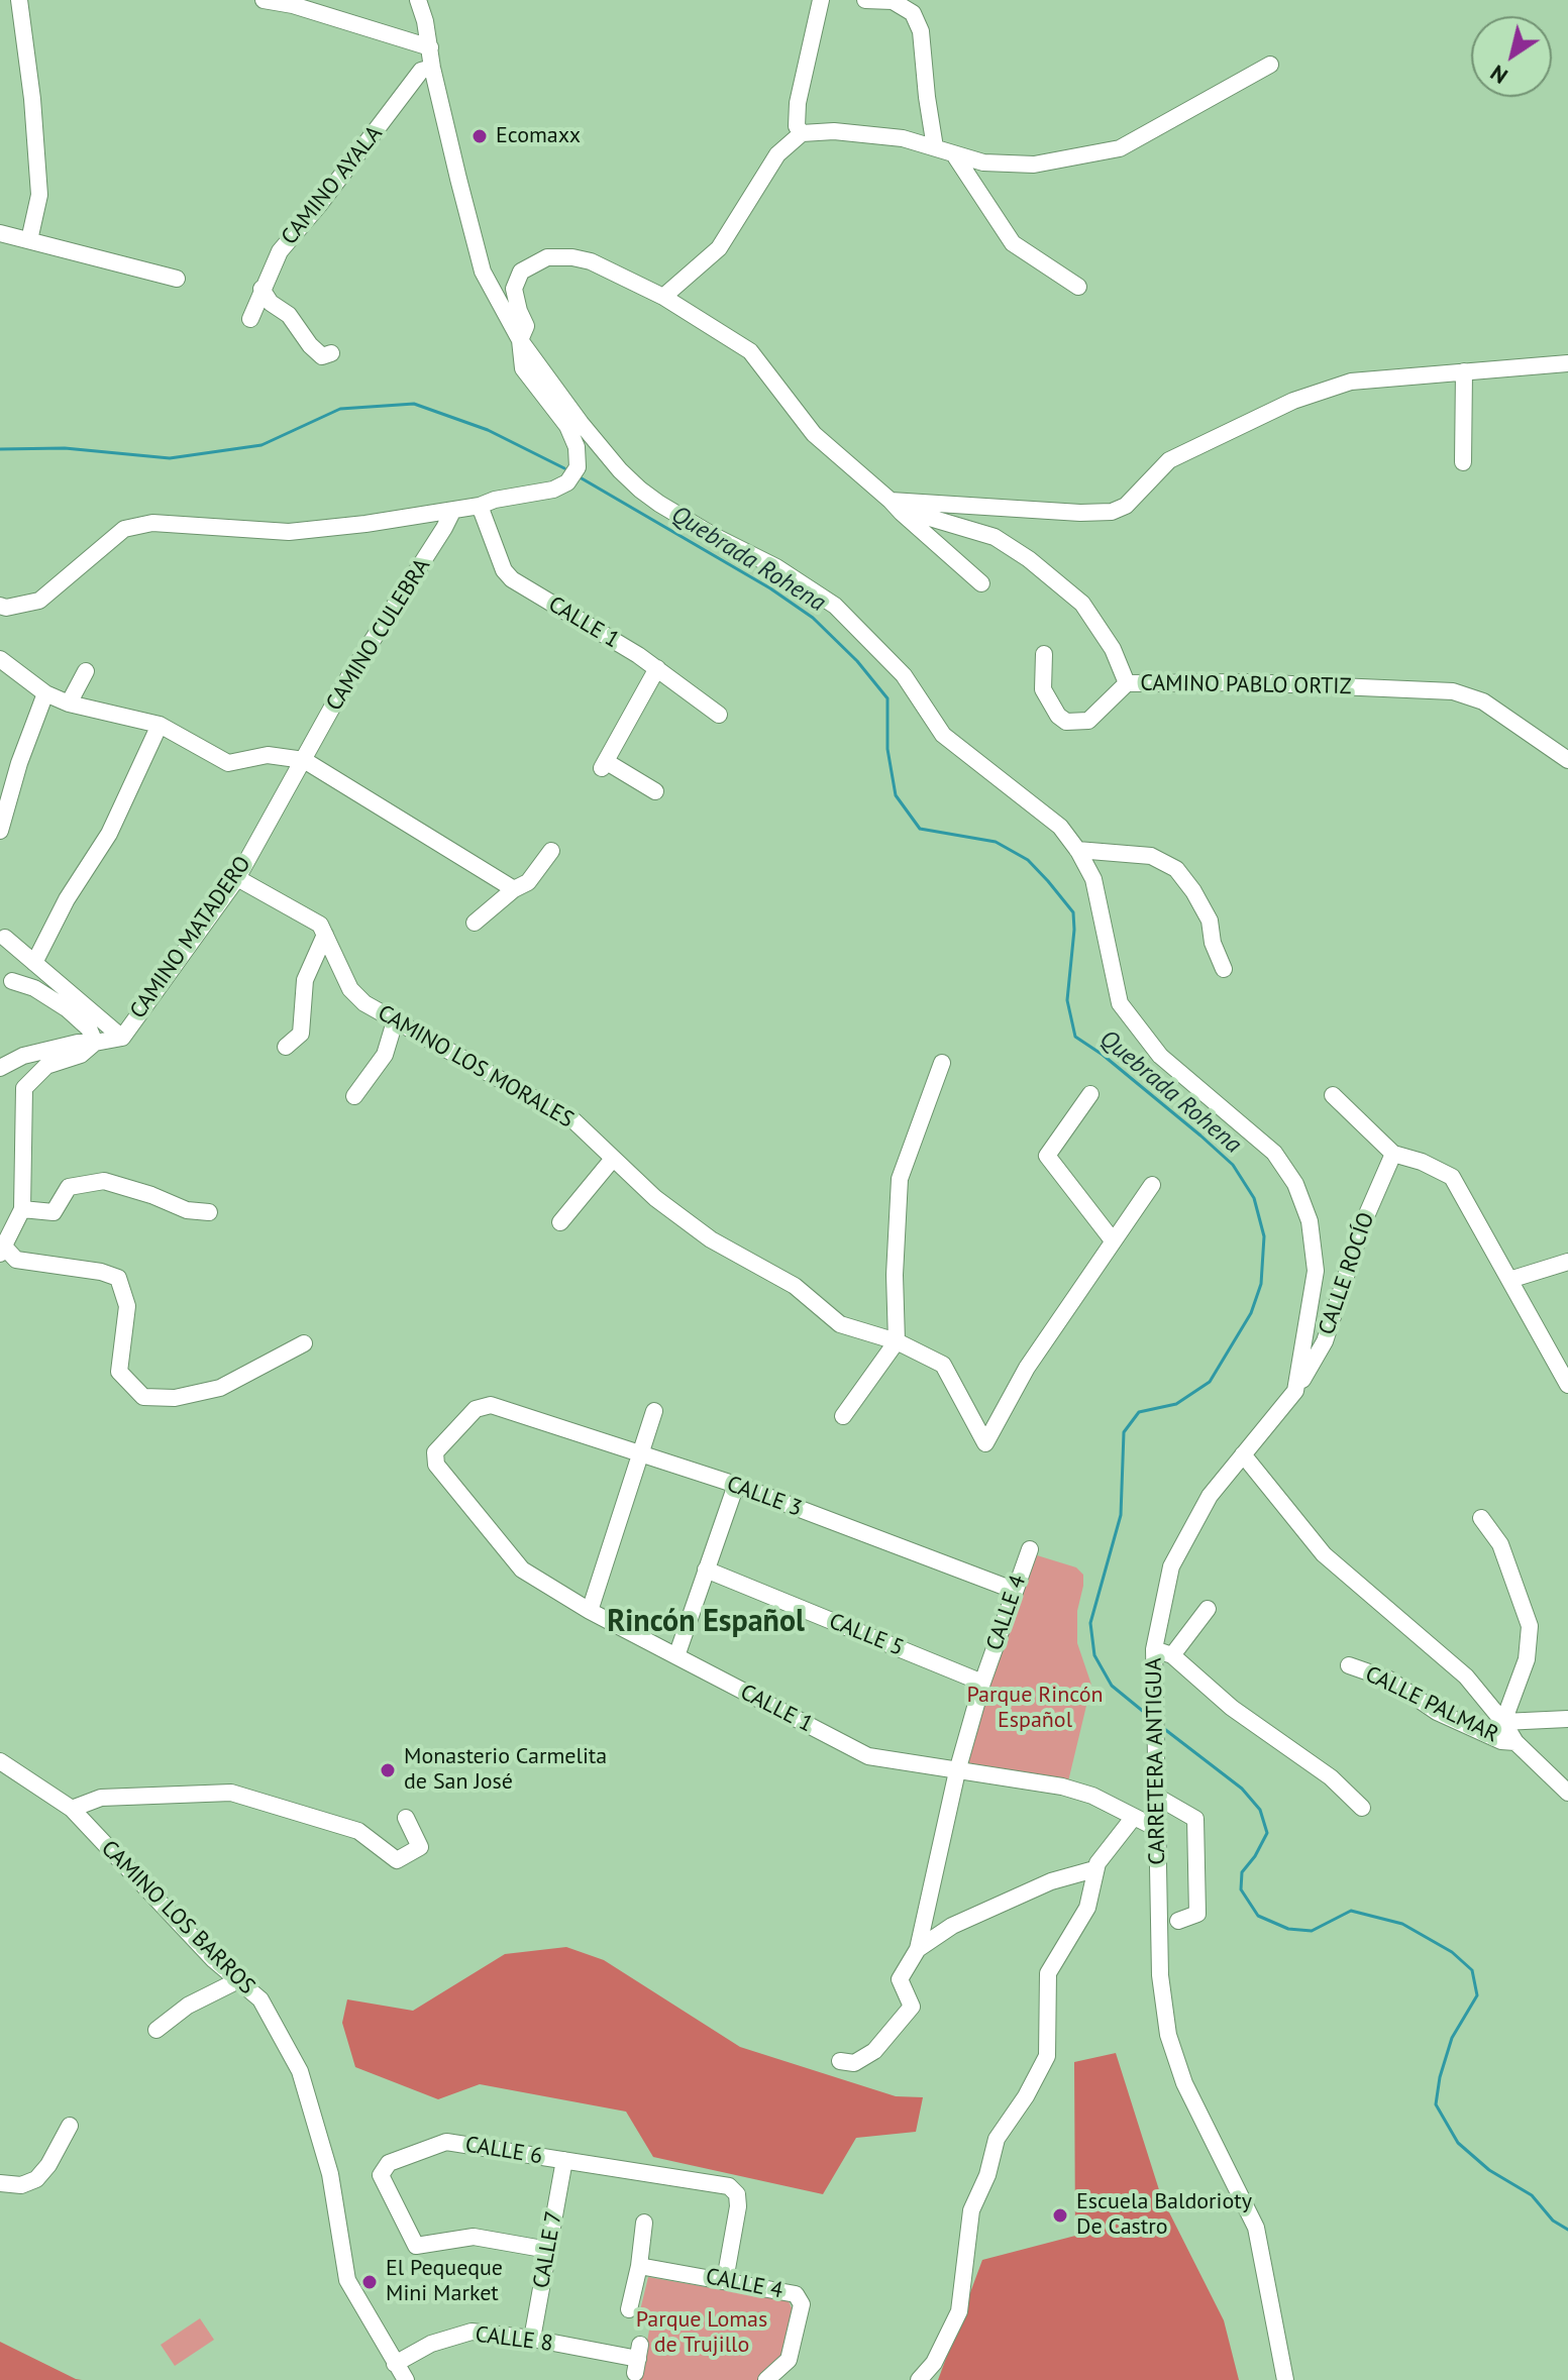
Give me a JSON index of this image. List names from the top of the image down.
{
  "streets": {
    "street": [
      "CAMINO AYALA",
      "CALLE 1",
      "CAMINO CULEBRA",
      "CAMINO PABLO ORTIZ",
      "CAMINO MATADERO",
      "CAMINO LOS MORALES",
      "CALLE ROCÍO",
      "CALLE 3",
      "CALLE 4",
      "CALLE 5",
      "CALLE PALMAR",
      "CARRETERA ANTIGUA",
      "CAMINO LOS BARROS",
      "CALLE 6",
      "CALLE 7",
      "CALLE 8"
    ]
  },
  "crossings": [
    ["CALLE 1", "CALLE 3"],
    ["CALLE 1", "CALLE 4"],
    ["CALLE 1", "CARRETERA ANTIGUA"],
    ["CAMINO CULEBRA", "CAMINO MATADERO"],
    ["CAMINO MATADERO", "CAMINO LOS MORALES"],
    ["CALLE ROCÍO", "CARRETERA ANTIGUA"],
    ["CALLE 3", "CALLE 4"],
    ["CALLE 4", "CALLE 5"],
    ["CALLE 4", "CALLE 6"],
    ["CAMINO LOS BARROS", "CALLE 8"],
    ["CALLE 6", "CALLE 7"],
    ["CALLE 7", "CALLE 8"]
  ],
  "districts": ["Rincón Español"],
  "water": ["Quebrada Rohena"],
  "parks": ["Parque Rincón Español", "Parque Lomas de Trujillo"],
  "places": [
    "Ecomaxx",
    "Monasterio Carmelita de San José",
    "Escuela Baldorioty De Castro",
    "El Pequeque Mini Market"
  ],
  "north": "bottom left"
}
